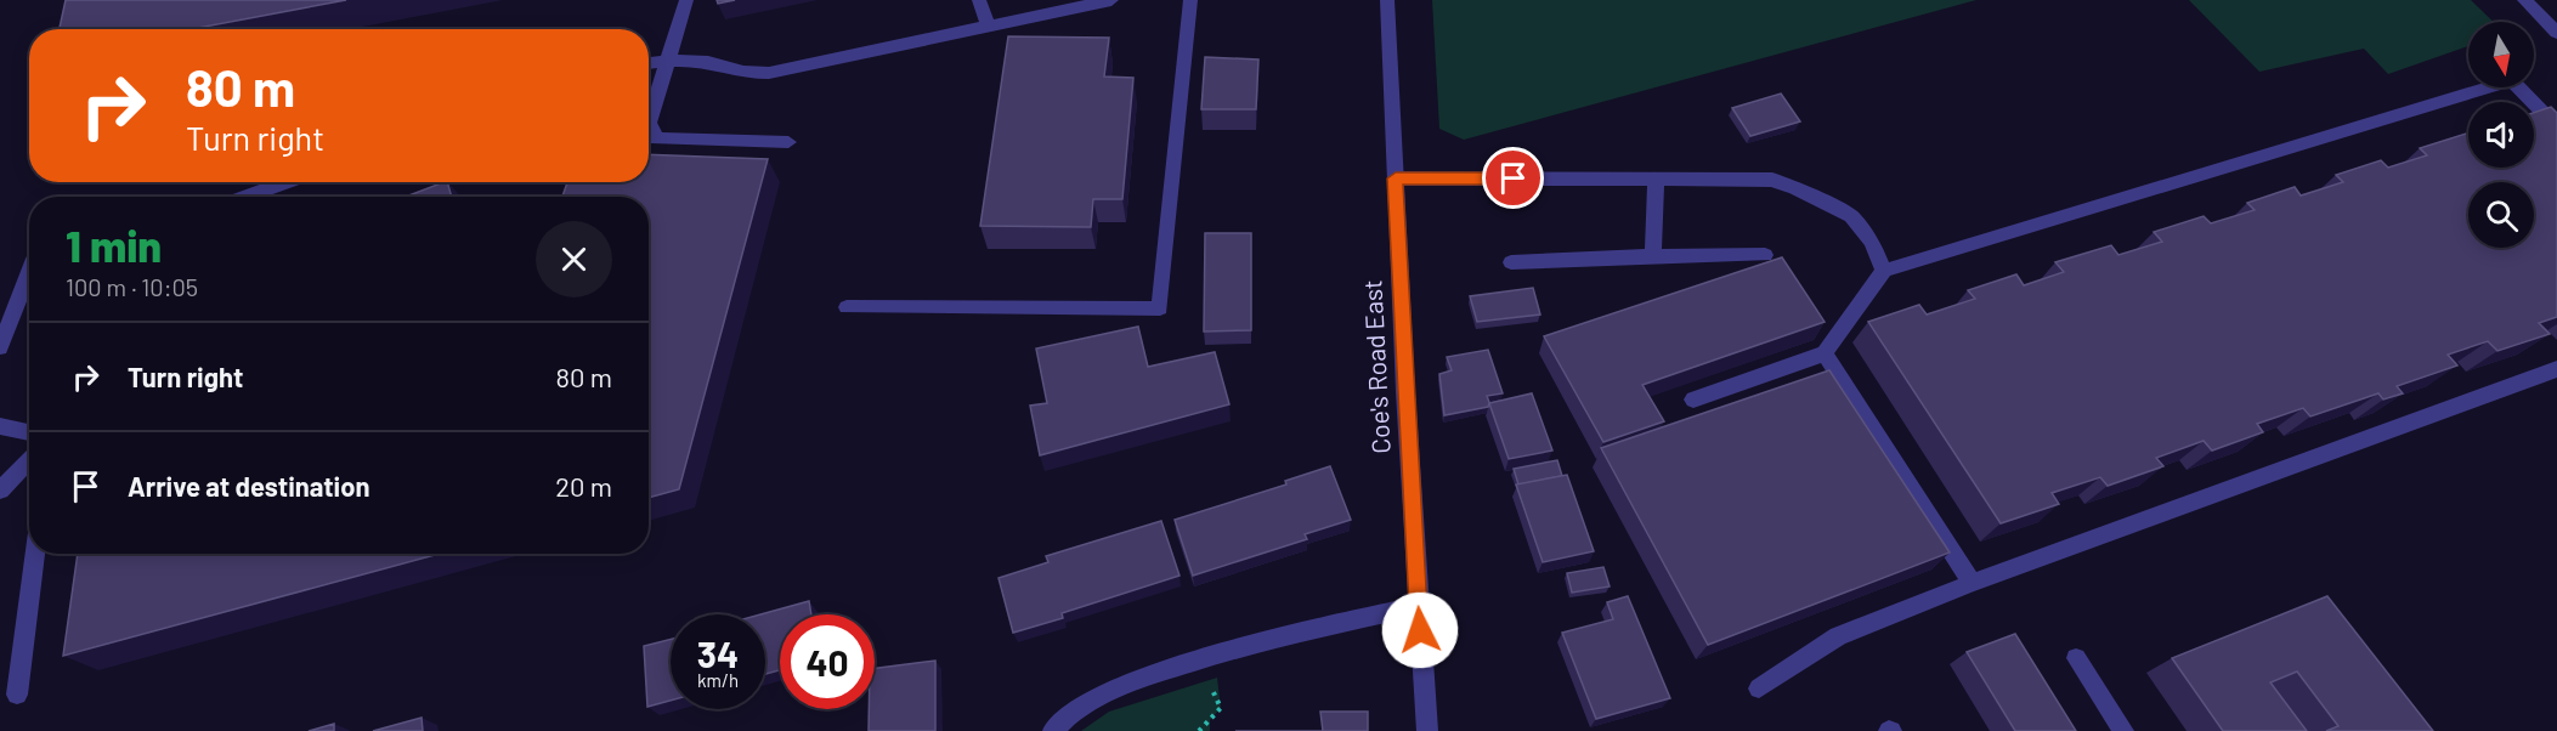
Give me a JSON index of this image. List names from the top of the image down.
{
  "streets": {
    "street": ["Coe's Road East"]
  },
  "north": "bottom",
  "page": {
    "turn": ["80 m", "Turn right"],
    "heading": ["1 min", "100 m · 10:05"],
    "list": [
      {
        "name": "Turn right",
        "value": "80 m"
      },
      {
        "name": "Arrive at destination",
        "value": "20 m"
      }
    ],
    "speed": "34 km/h",
    "limit": "40"
  }
}
